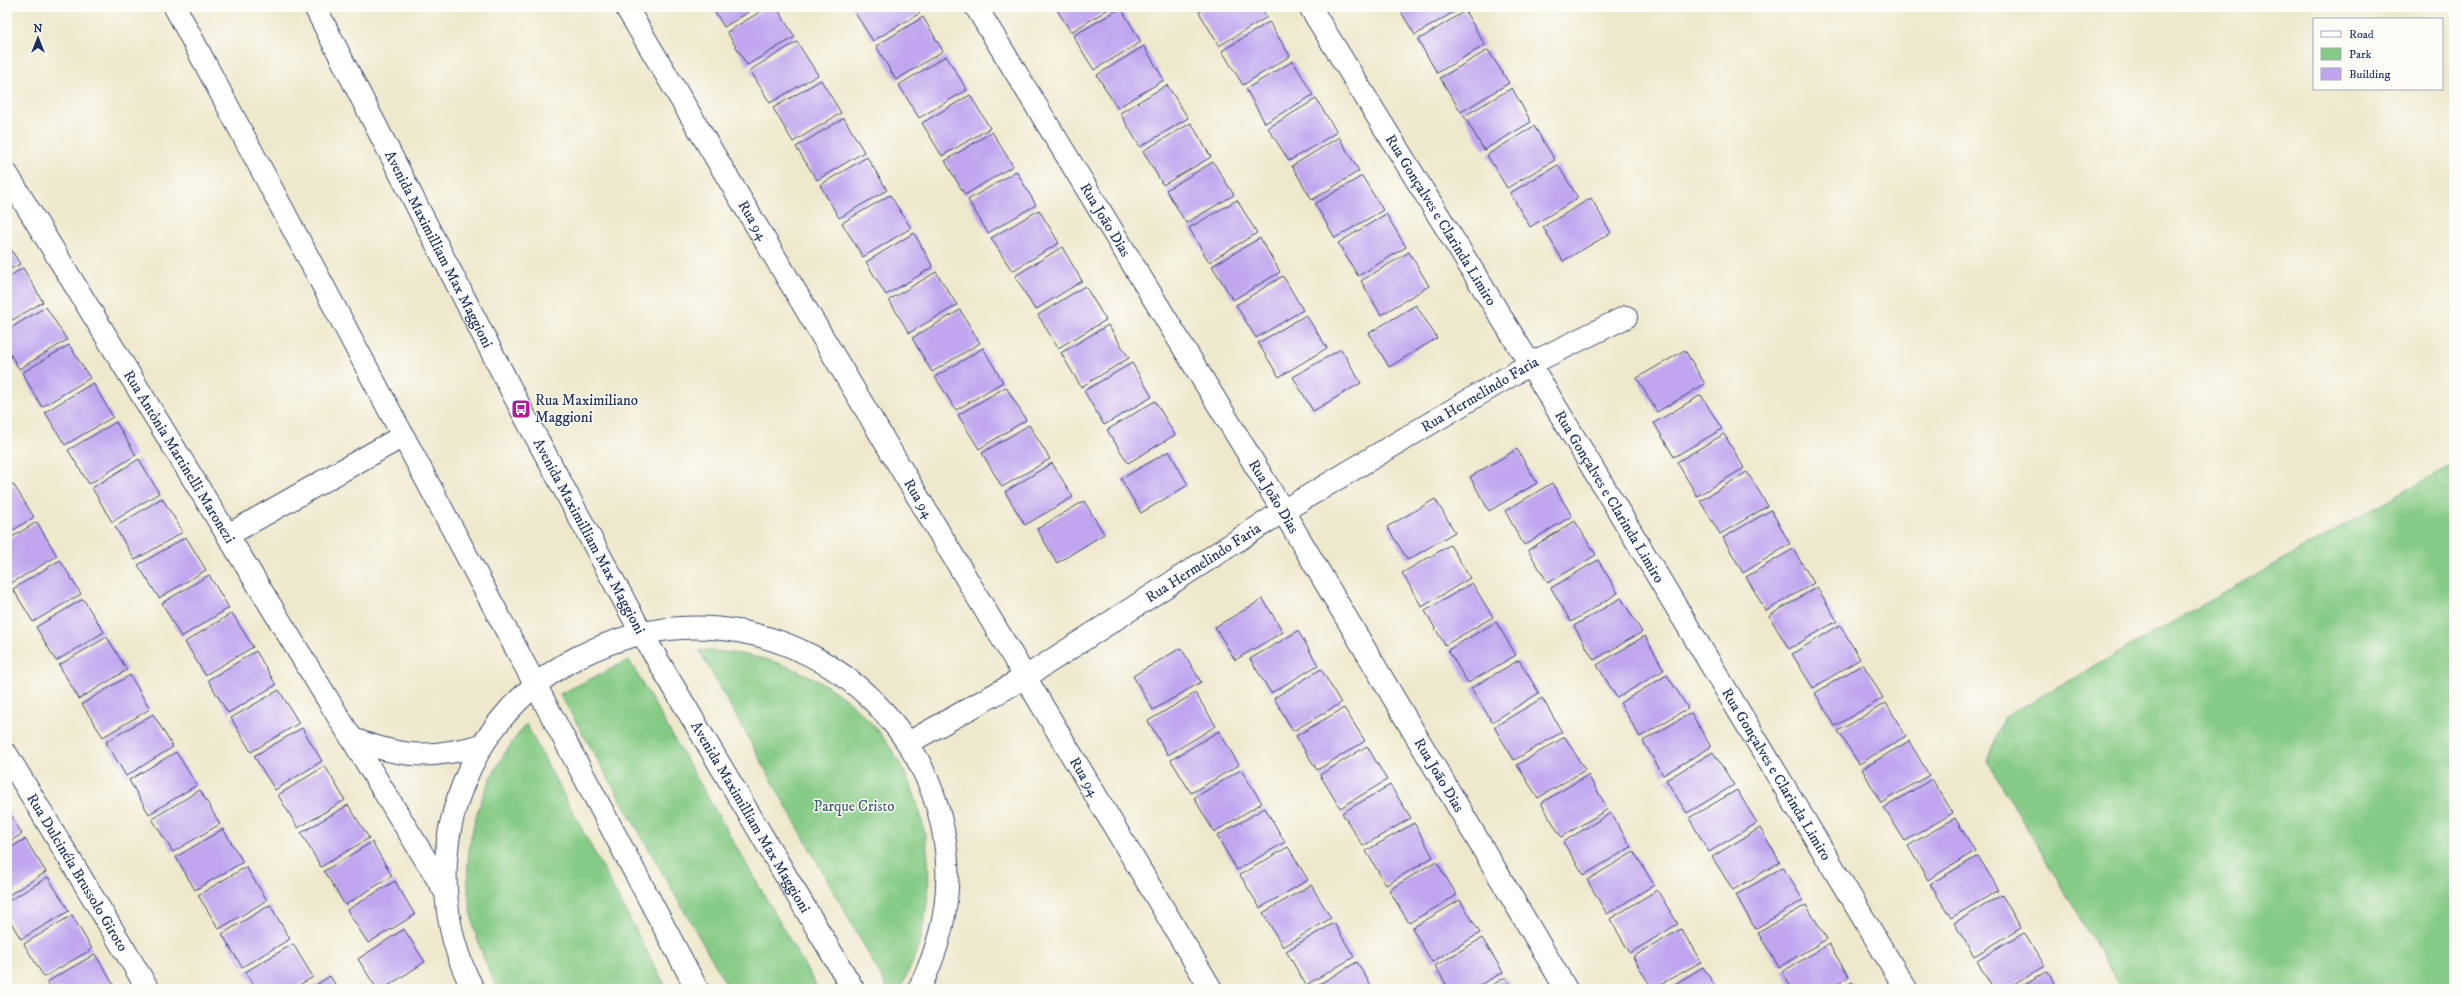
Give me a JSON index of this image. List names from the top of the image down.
{
  "streets": {
    "street": [
      "Rua João Dias",
      "Rua 94",
      "Rua Gonçalves e Clarinda Limiro",
      "Avenida Maximilliam Max Maggioni",
      "Rua Hermelindo Faria",
      "Rua Antônia Martinelli Maronezi",
      "Rua Dulcinéia Brussolo Giroto"
    ]
  },
  "crossings": [
    ["Rua João Dias", "Rua Hermelindo Faria"],
    ["Rua 94", "Rua Hermelindo Faria"],
    ["Rua Gonçalves e Clarinda Limiro", "Rua Hermelindo Faria"]
  ],
  "parks": ["Parque Cristo"],
  "places": {
    "bus stop": ["Rua Maximiliano Maggioni"]
  },
  "legend": ["Road", "Park", "Building"],
  "north": "top"
}
